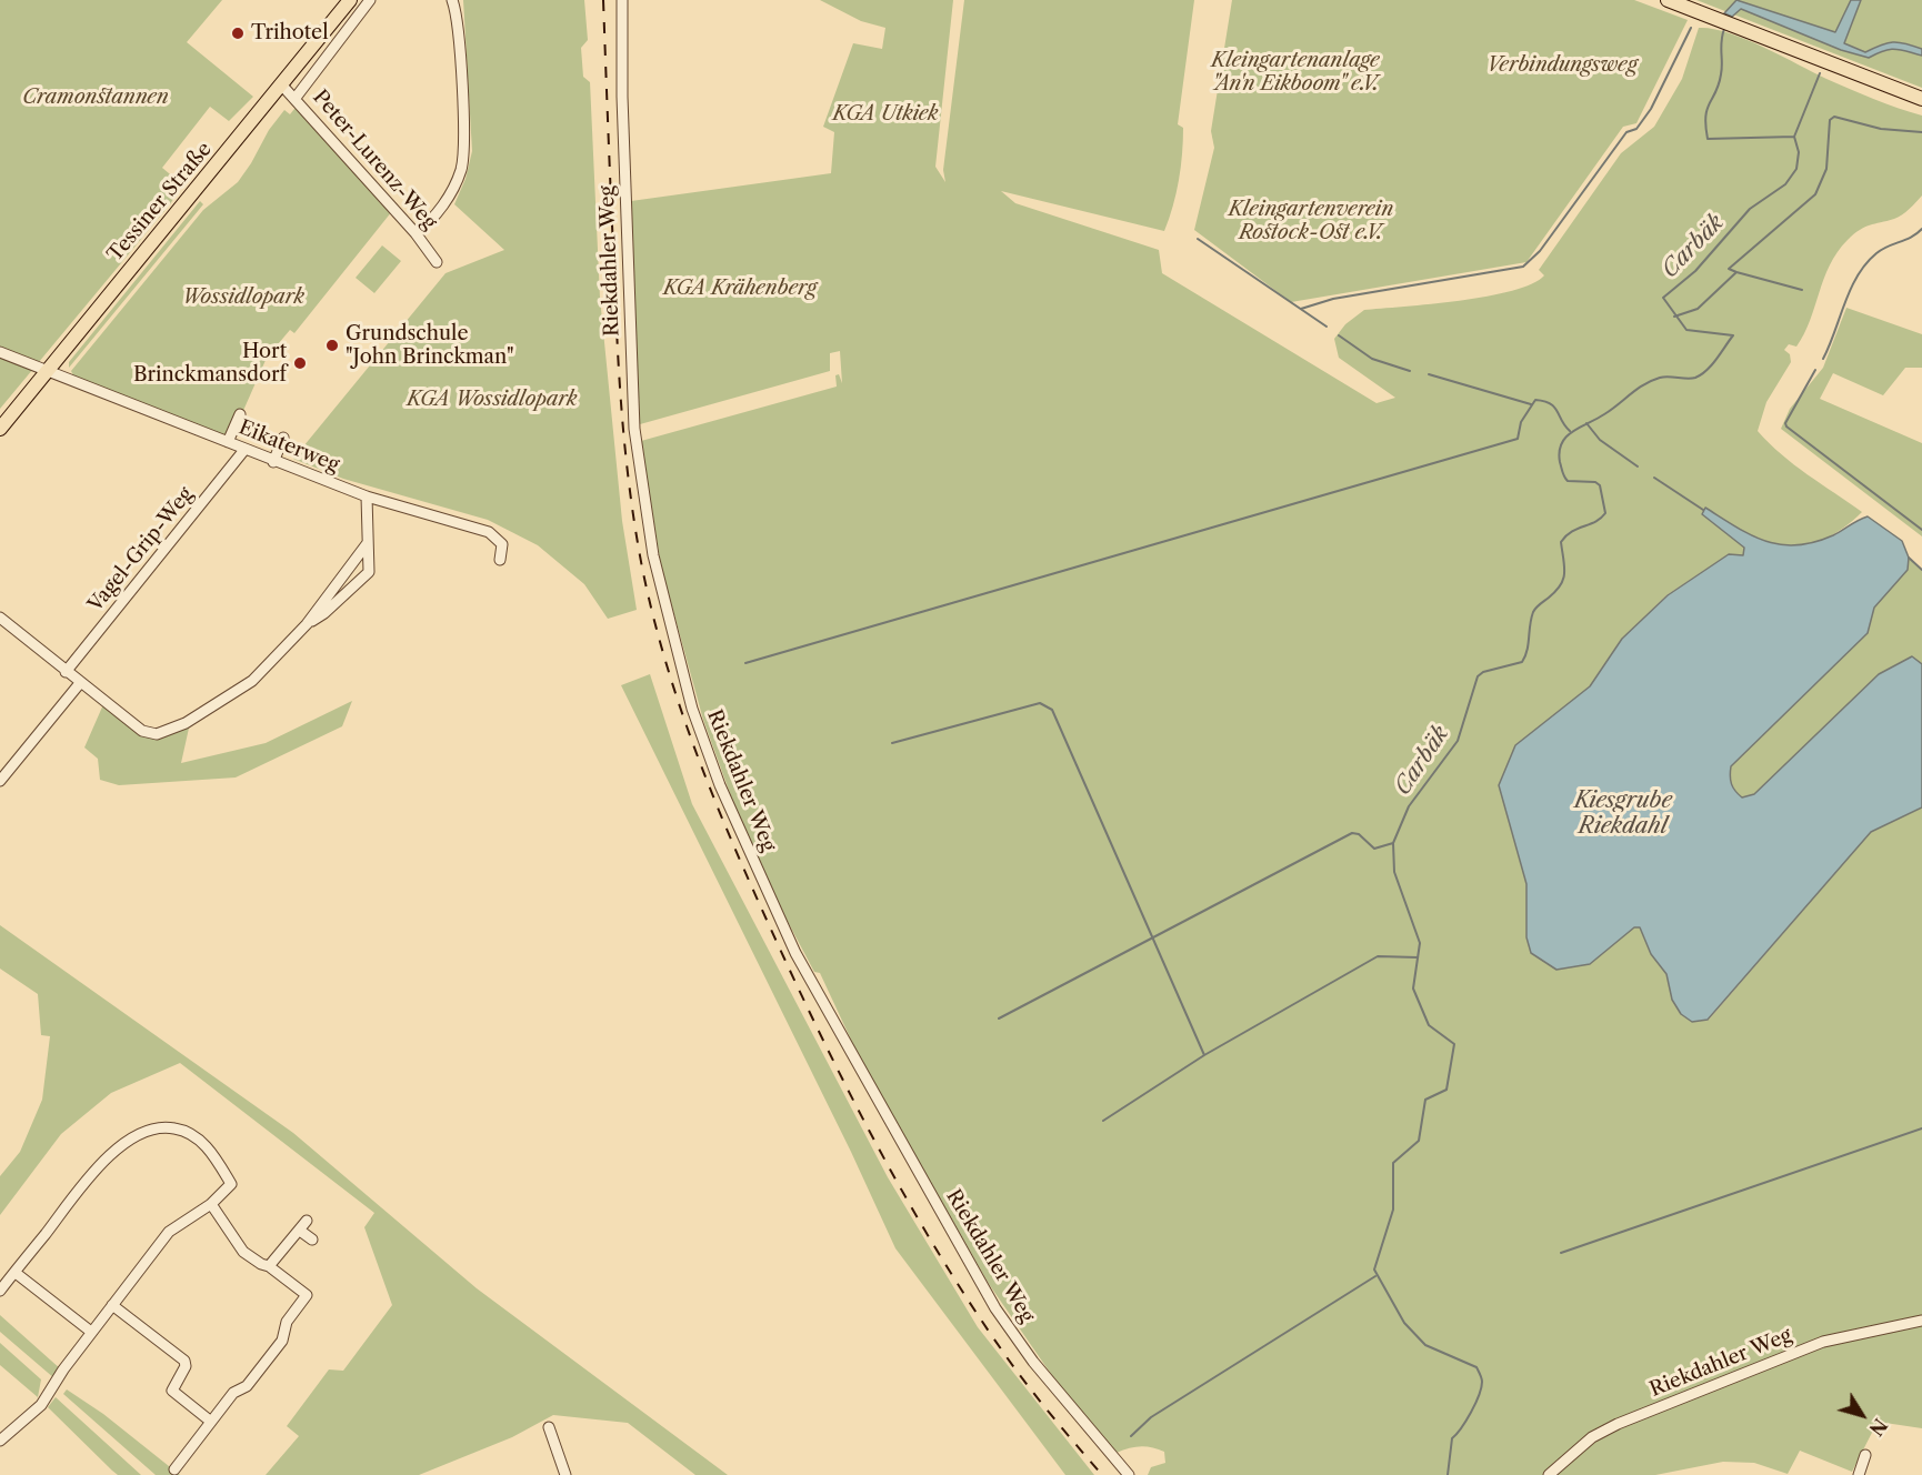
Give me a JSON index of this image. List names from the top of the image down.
{
  "streets": {
    "main road": ["Tessiner Straße"],
    "street": [
      "Peter-Lurenz-Weg",
      "Riekdahler Weg",
      "Eikaterweg",
      "Vagel-Grip-Weg"
    ]
  },
  "crossings": [
    ["Peter-Lurenz-Weg", "Tessiner Straße"],
    ["Tessiner Straße", "Eikaterweg"],
    ["Eikaterweg", "Vagel-Grip-Weg"]
  ],
  "water": ["Carbäk", "Kiesgrube Riekdahl"],
  "parks": [
    "Kleingartenanlage \"An'n Eikboom\" e.V.",
    "Verbindungsweg",
    "Cramonstannen",
    "KGA Utkiek",
    "Kleingartenverein Rostock-Ost e.V.",
    "KGA Krähenberg",
    "Wossidlopark",
    "KGA Wossidlopark"
  ],
  "places": ["Trihotel", "Grundschule \"John Brinckman\"", "Hort Brinckmansdorf"],
  "north": "bottom right"
}
